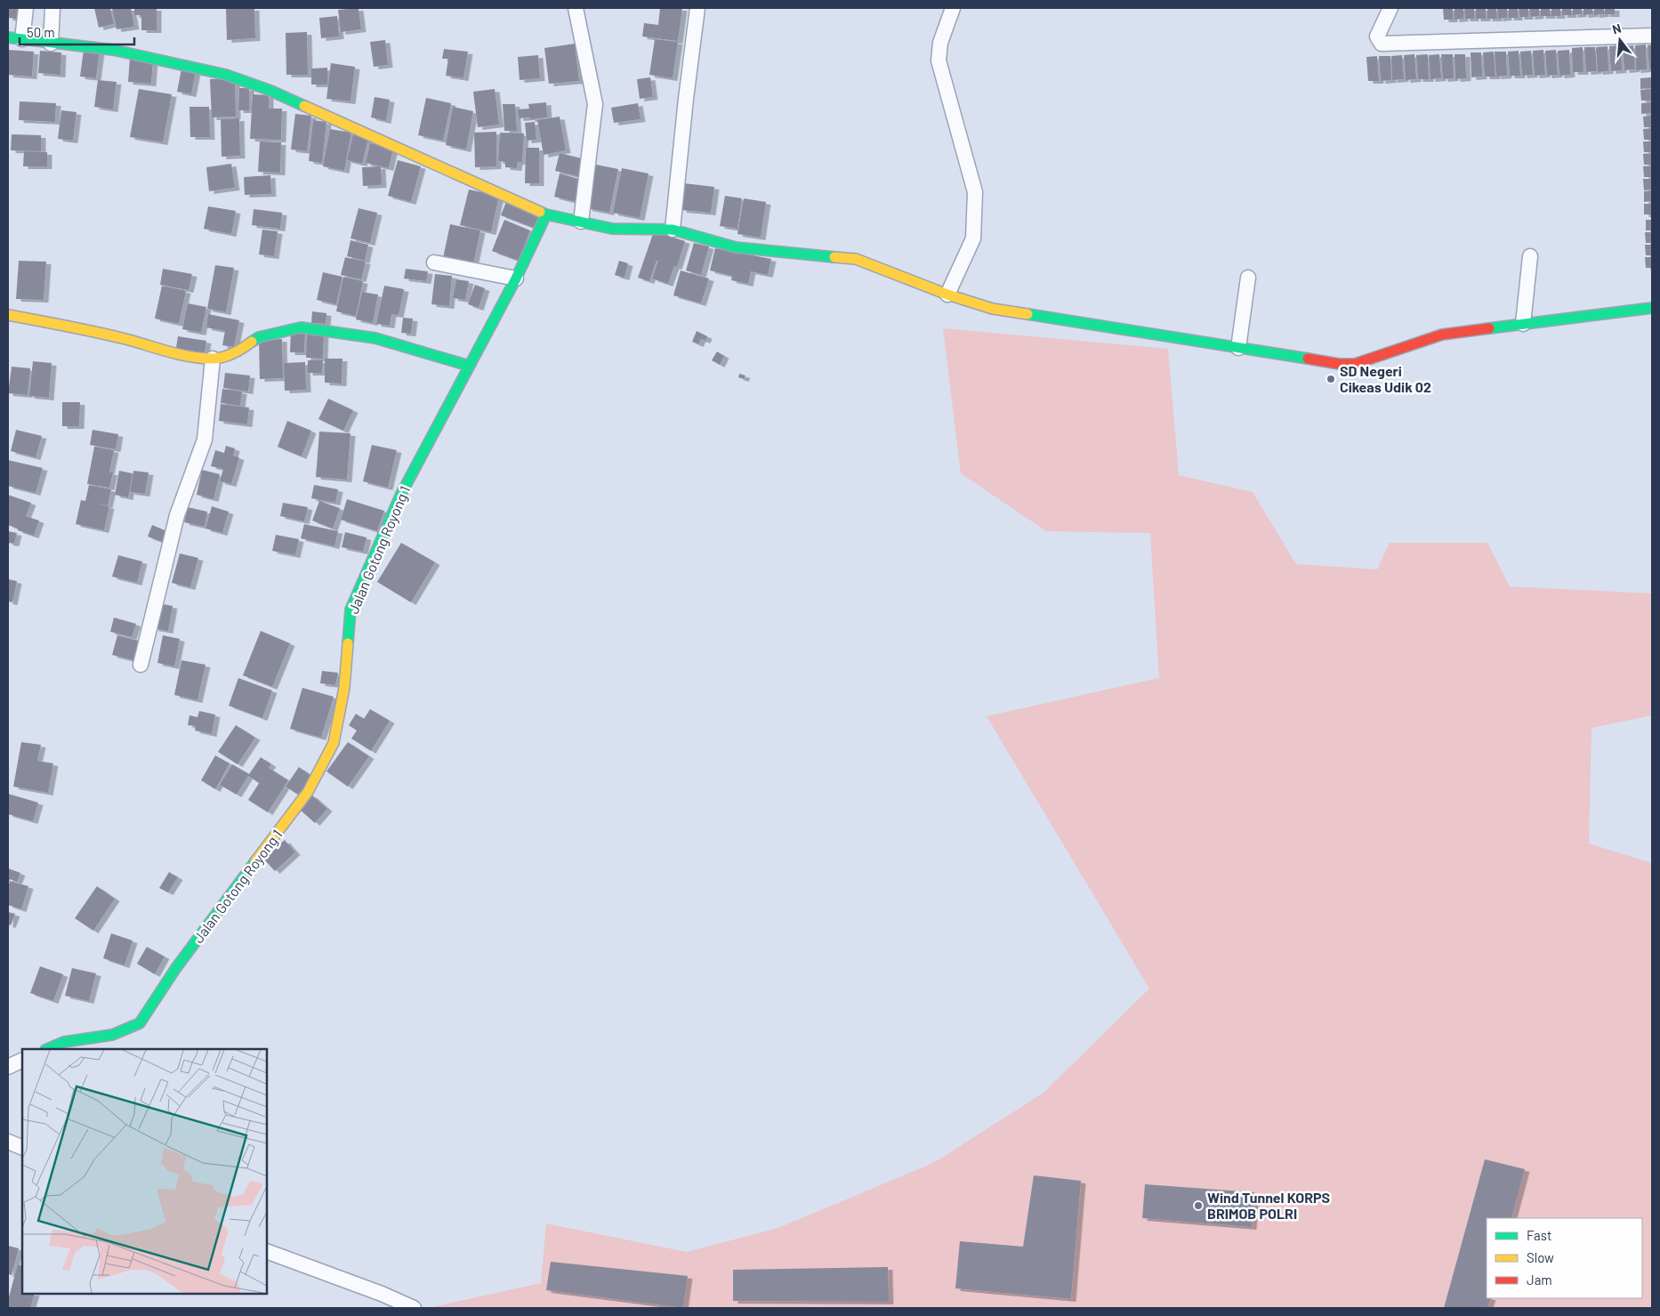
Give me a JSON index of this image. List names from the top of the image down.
{
  "streets": {
    "street": ["Jalan Gotong Royong 1"]
  },
  "places": ["SD Negeri Cikeas Udik 02", "Wind Tunnel KORPS BRIMOB POLRI"],
  "legend": ["Fast", "Slow", "Jam"],
  "scale_bar": "50 m",
  "north": "top"
}
